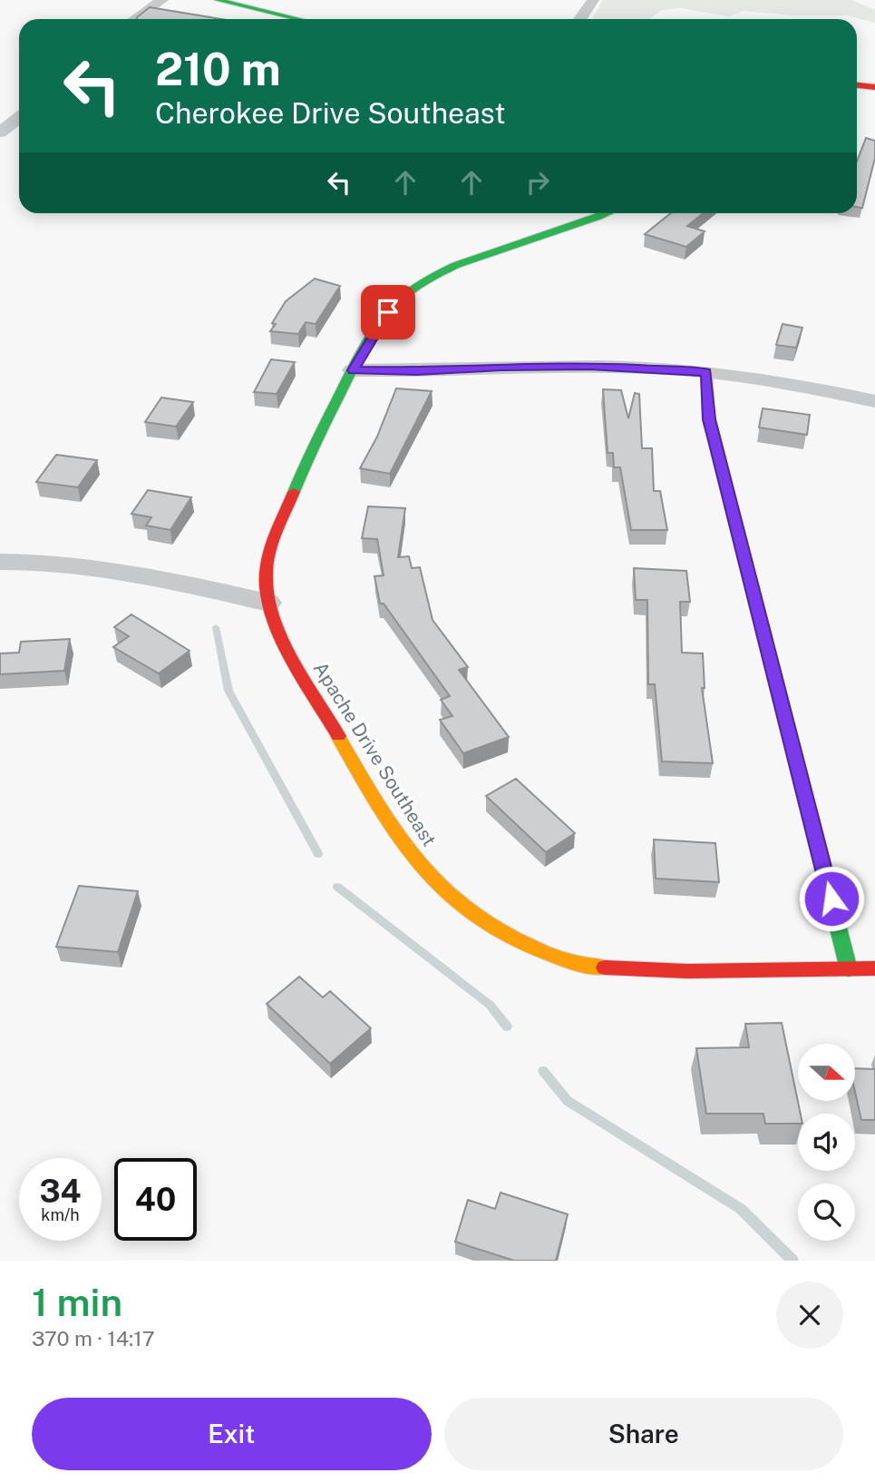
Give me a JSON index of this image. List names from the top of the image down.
{
  "streets": {
    "street": ["Apache Drive Southeast"]
  },
  "north": "right",
  "page": {
    "turn": ["210 m", "Cherokee Drive Southeast"],
    "speed": "34 km/h",
    "limit": "40",
    "heading": ["1 min", "370 m · 14:17"],
    "buttons": ["Exit", "Share"]
  }
}
